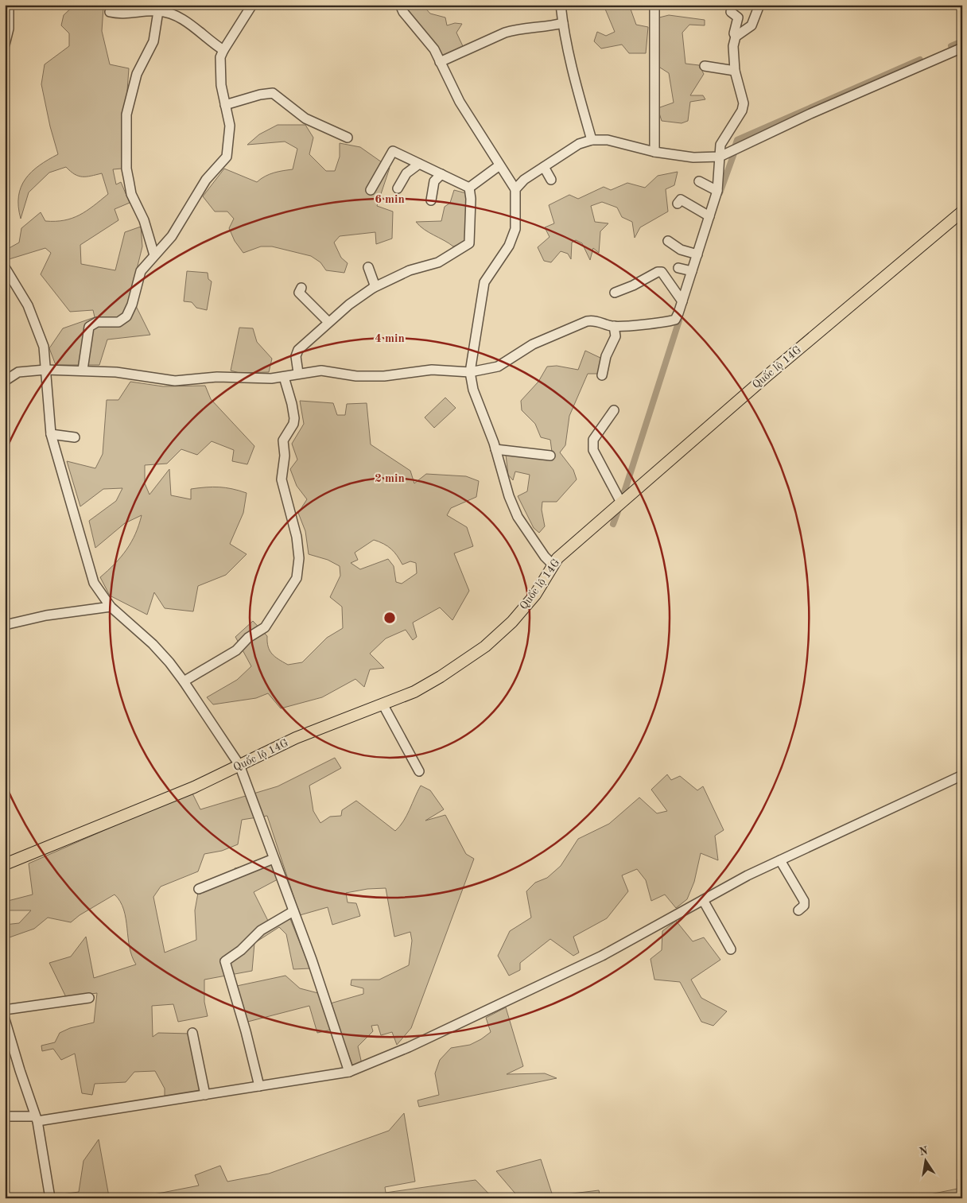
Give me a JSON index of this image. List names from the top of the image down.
{
  "streets": {
    "main road": ["Quốc lộ 14G"]
  },
  "north": "top",
  "rings": ["6 min", "4 min", "2 min"]
}
